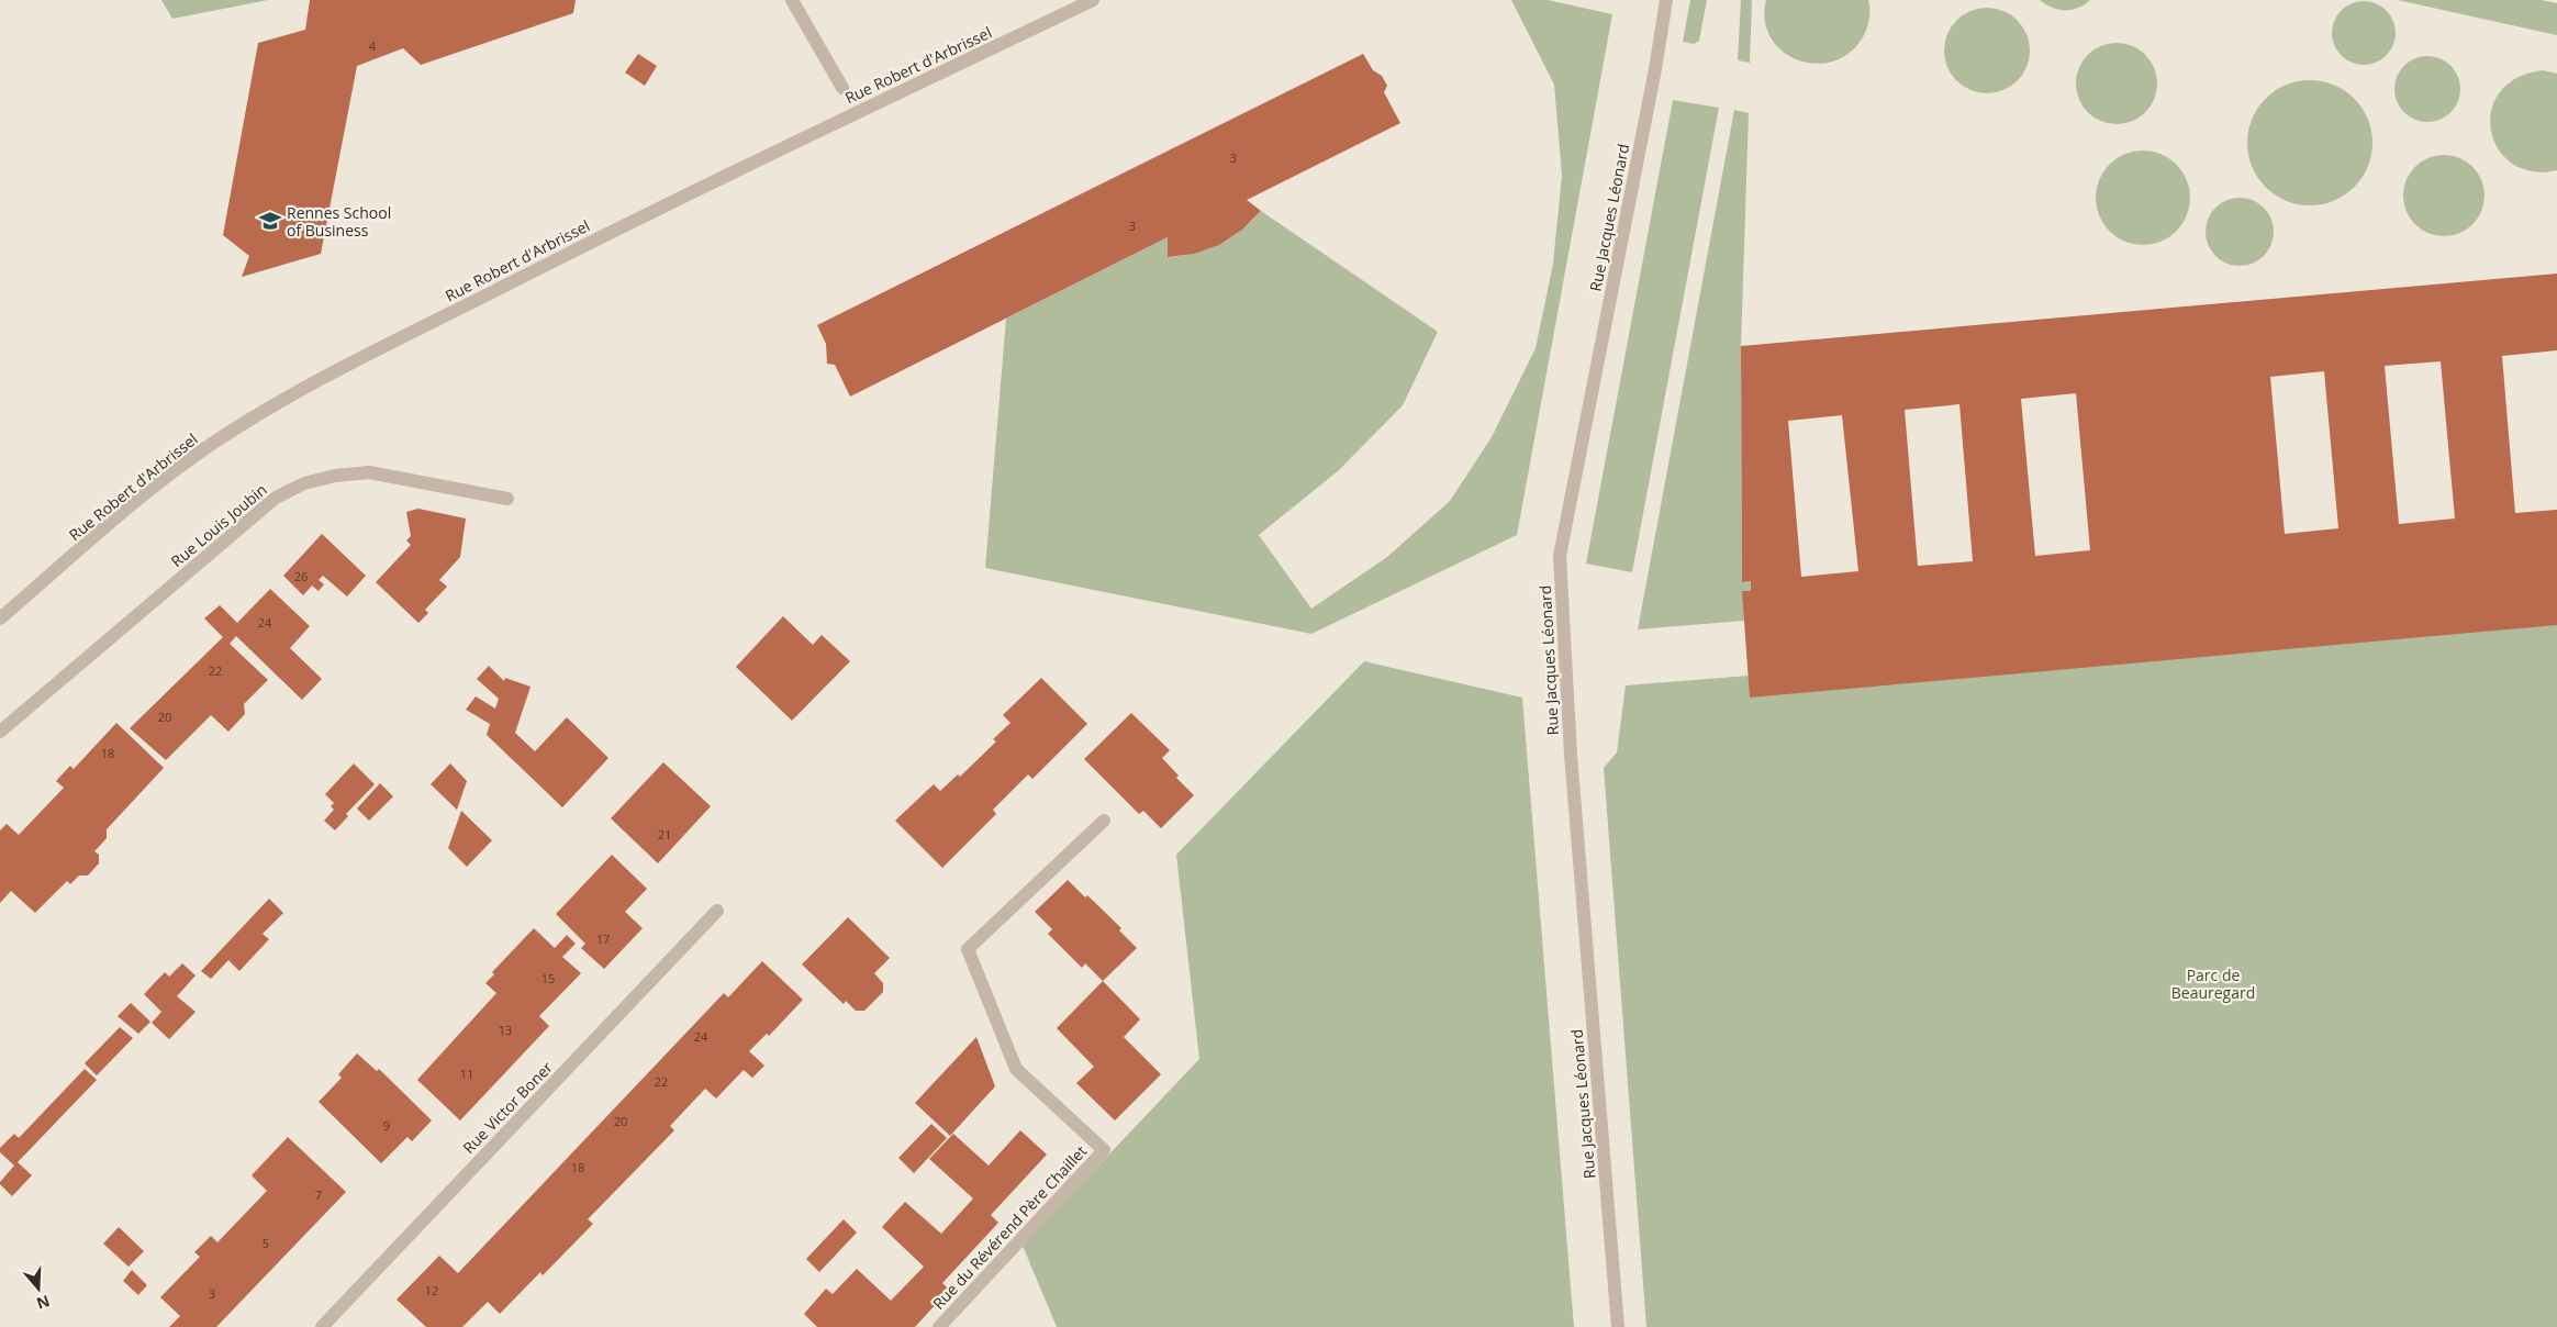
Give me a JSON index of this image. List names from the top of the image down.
{
  "streets": {
    "street": [
      "Rue Robert d'Arbrissel",
      "Rue Jacques Léonard",
      "Rue Louis Joubin",
      "Rue Victor Boner",
      "Rue du Révérend Père Chaillet"
    ]
  },
  "parks": ["Parc de Beauregard"],
  "places": {
    "school or university": ["Rennes School of Business"]
  },
  "house_numbers": [
    "4",
    "3",
    "3",
    "26",
    "24",
    "22",
    "20",
    "18",
    "21",
    "17",
    "15",
    "13",
    "24",
    "11",
    "22",
    "20",
    "9",
    "18",
    "7",
    "5",
    "12",
    "3"
  ],
  "north": "bottom"
}
